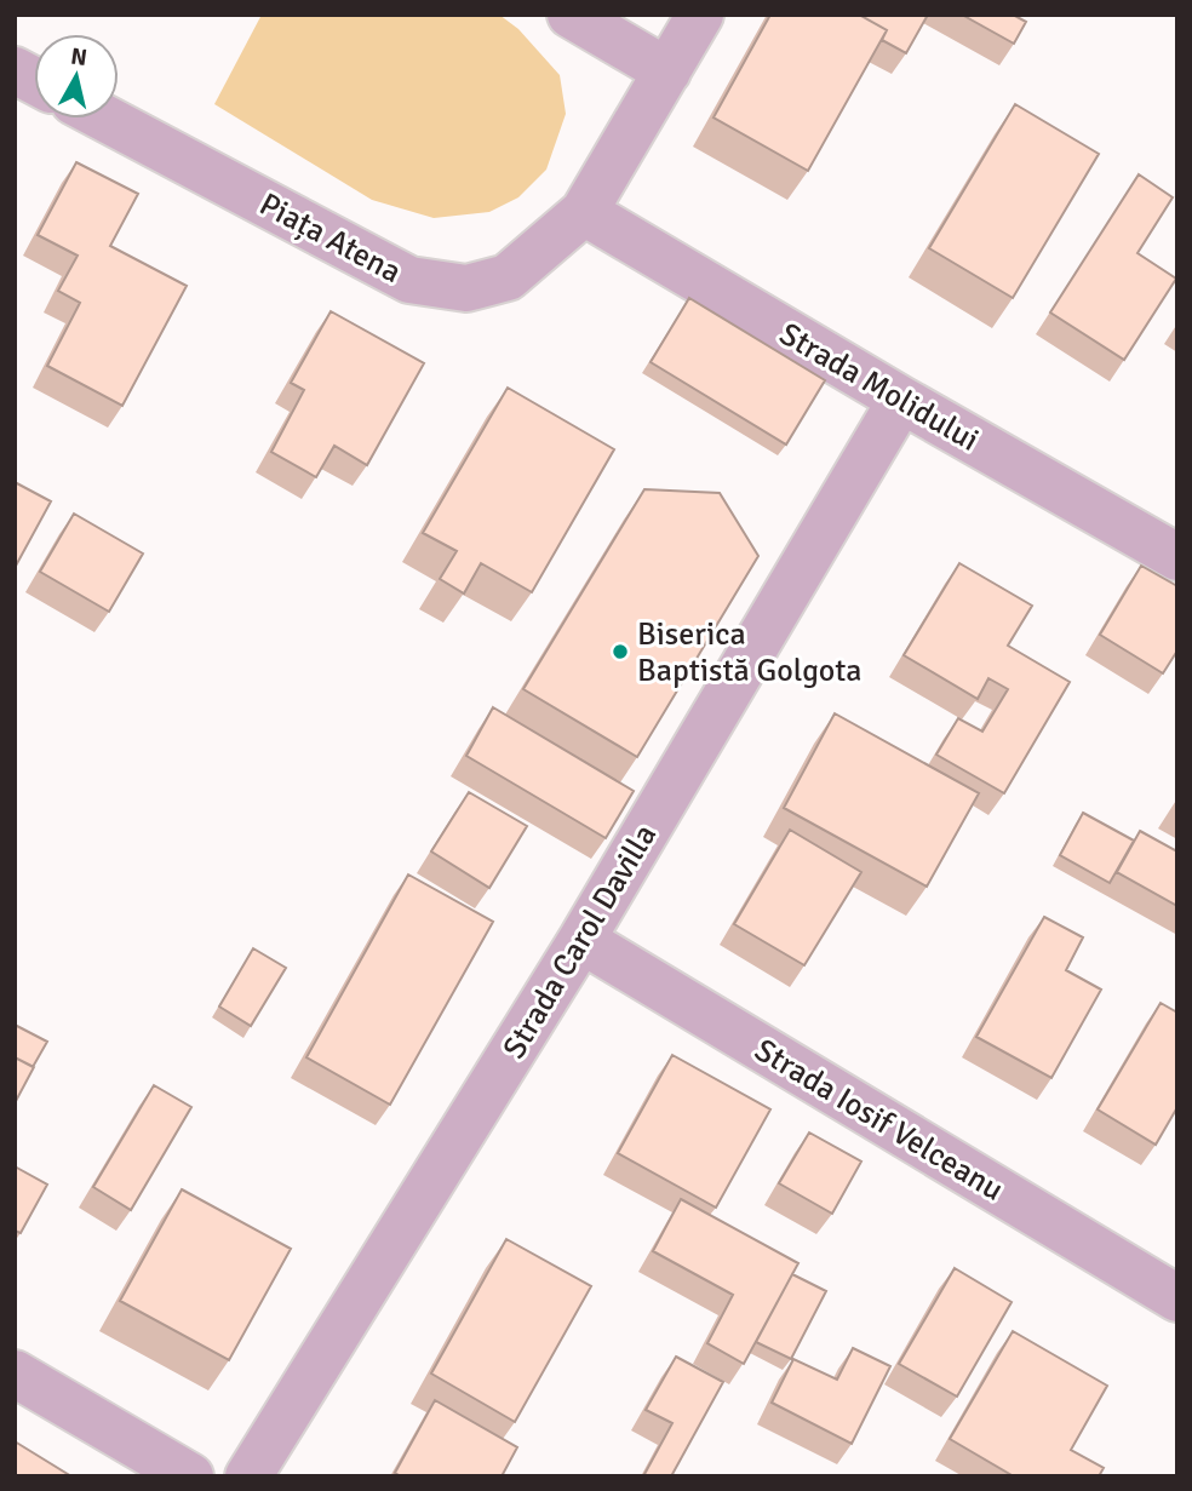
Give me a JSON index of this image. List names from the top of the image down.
{
  "streets": {
    "street": [
      "Piața Atena",
      "Strada Molidului",
      "Strada Carol Davilla",
      "Strada Iosif Velceanu"
    ]
  },
  "crossings": [
    ["Piața Atena", "Strada Molidului"],
    ["Strada Molidului", "Strada Carol Davilla"],
    ["Strada Carol Davilla", "Strada Iosif Velceanu"]
  ],
  "places": ["Biserica Baptistă Golgota"],
  "north": "top"
}
